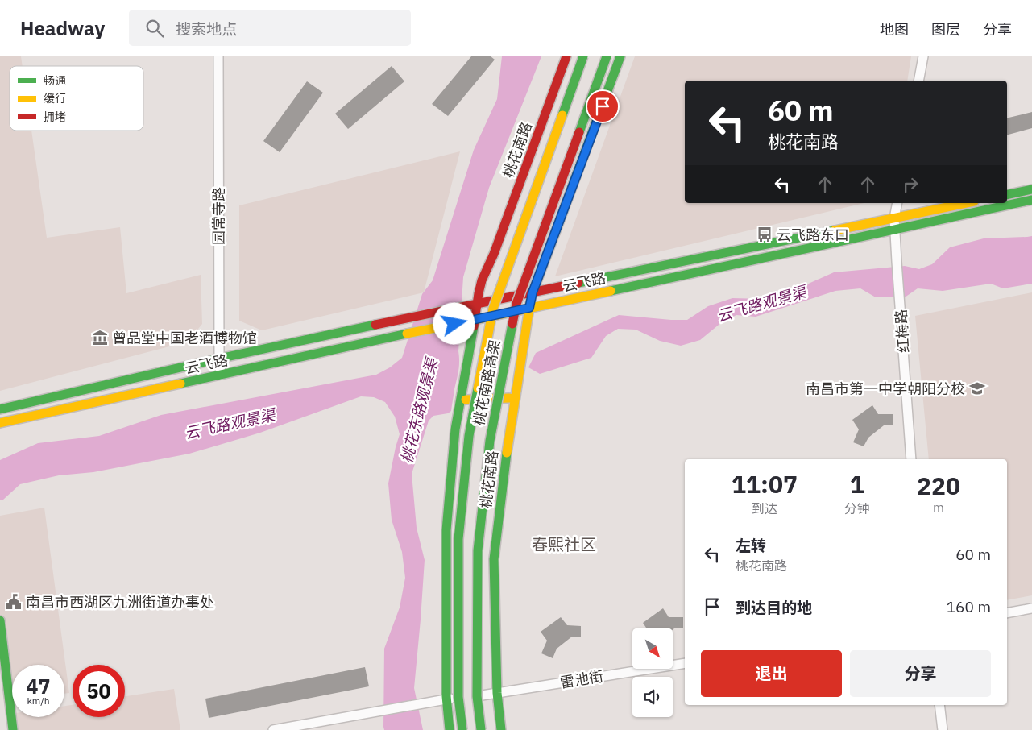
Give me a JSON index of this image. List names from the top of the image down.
{
  "streets": {
    "main road": ["桃花南路", "云飞路", "桃花南路高架"],
    "street": ["园常寺路", "红梅路", "雷池街"]
  },
  "crossings": [
    ["桃花南路", "云飞路"],
    ["桃花南路", "雷池街"],
    ["园常寺路", "云飞路"],
    ["云飞路", "红梅路"],
    ["桃花南路高架", "雷池街"]
  ],
  "districts": ["春熙社区"],
  "water": ["云飞路观景渠", "桃花东路观景渠"],
  "places": {
    "bus stop": ["云飞路东口"],
    "museum": ["曾品堂中国老酒博物馆"],
    "school or university": ["南昌市第一中学朝阳分校"],
    "public building": ["南昌市西湖区九洲街道办事处"]
  },
  "legend": ["畅通", "缓行", "拥堵"],
  "north": "bottom right",
  "page": {
    "header": "Headway",
    "search": "搜索地点",
    "nav": ["地图", "图层", "分享"],
    "turn": ["60 m", "桃花南路"],
    "eta": [
      "11:07",
      "到达",
      "1",
      "分钟",
      "220",
      "m"
    ],
    "list": [
      {
        "name": "左转",
        "note": "桃花南路",
        "value": "60 m"
      },
      {
        "name": "到达目的地",
        "value": "160 m"
      }
    ],
    "buttons": ["退出", "分享"],
    "speed": "47 km/h",
    "limit": "50"
  }
}
